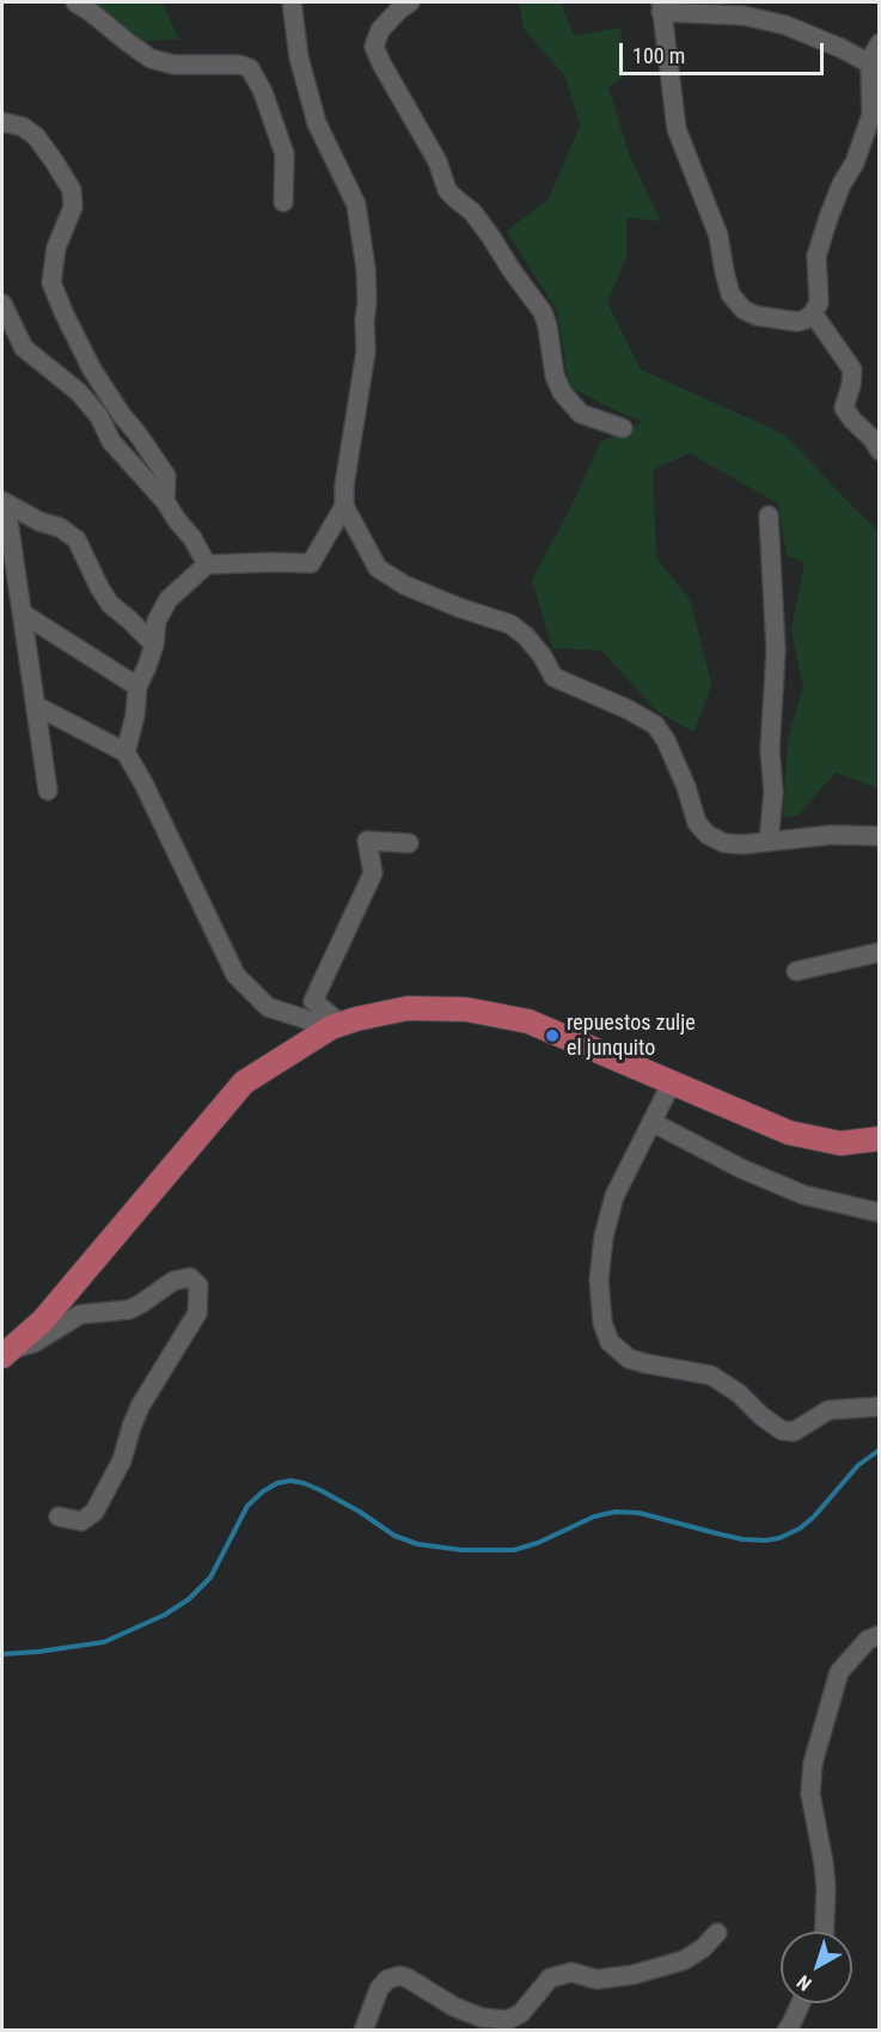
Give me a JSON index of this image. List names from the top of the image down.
{
  "places": ["repuestos zulje el junquito"],
  "scale_bar": "100 m",
  "north": "bottom left"
}
